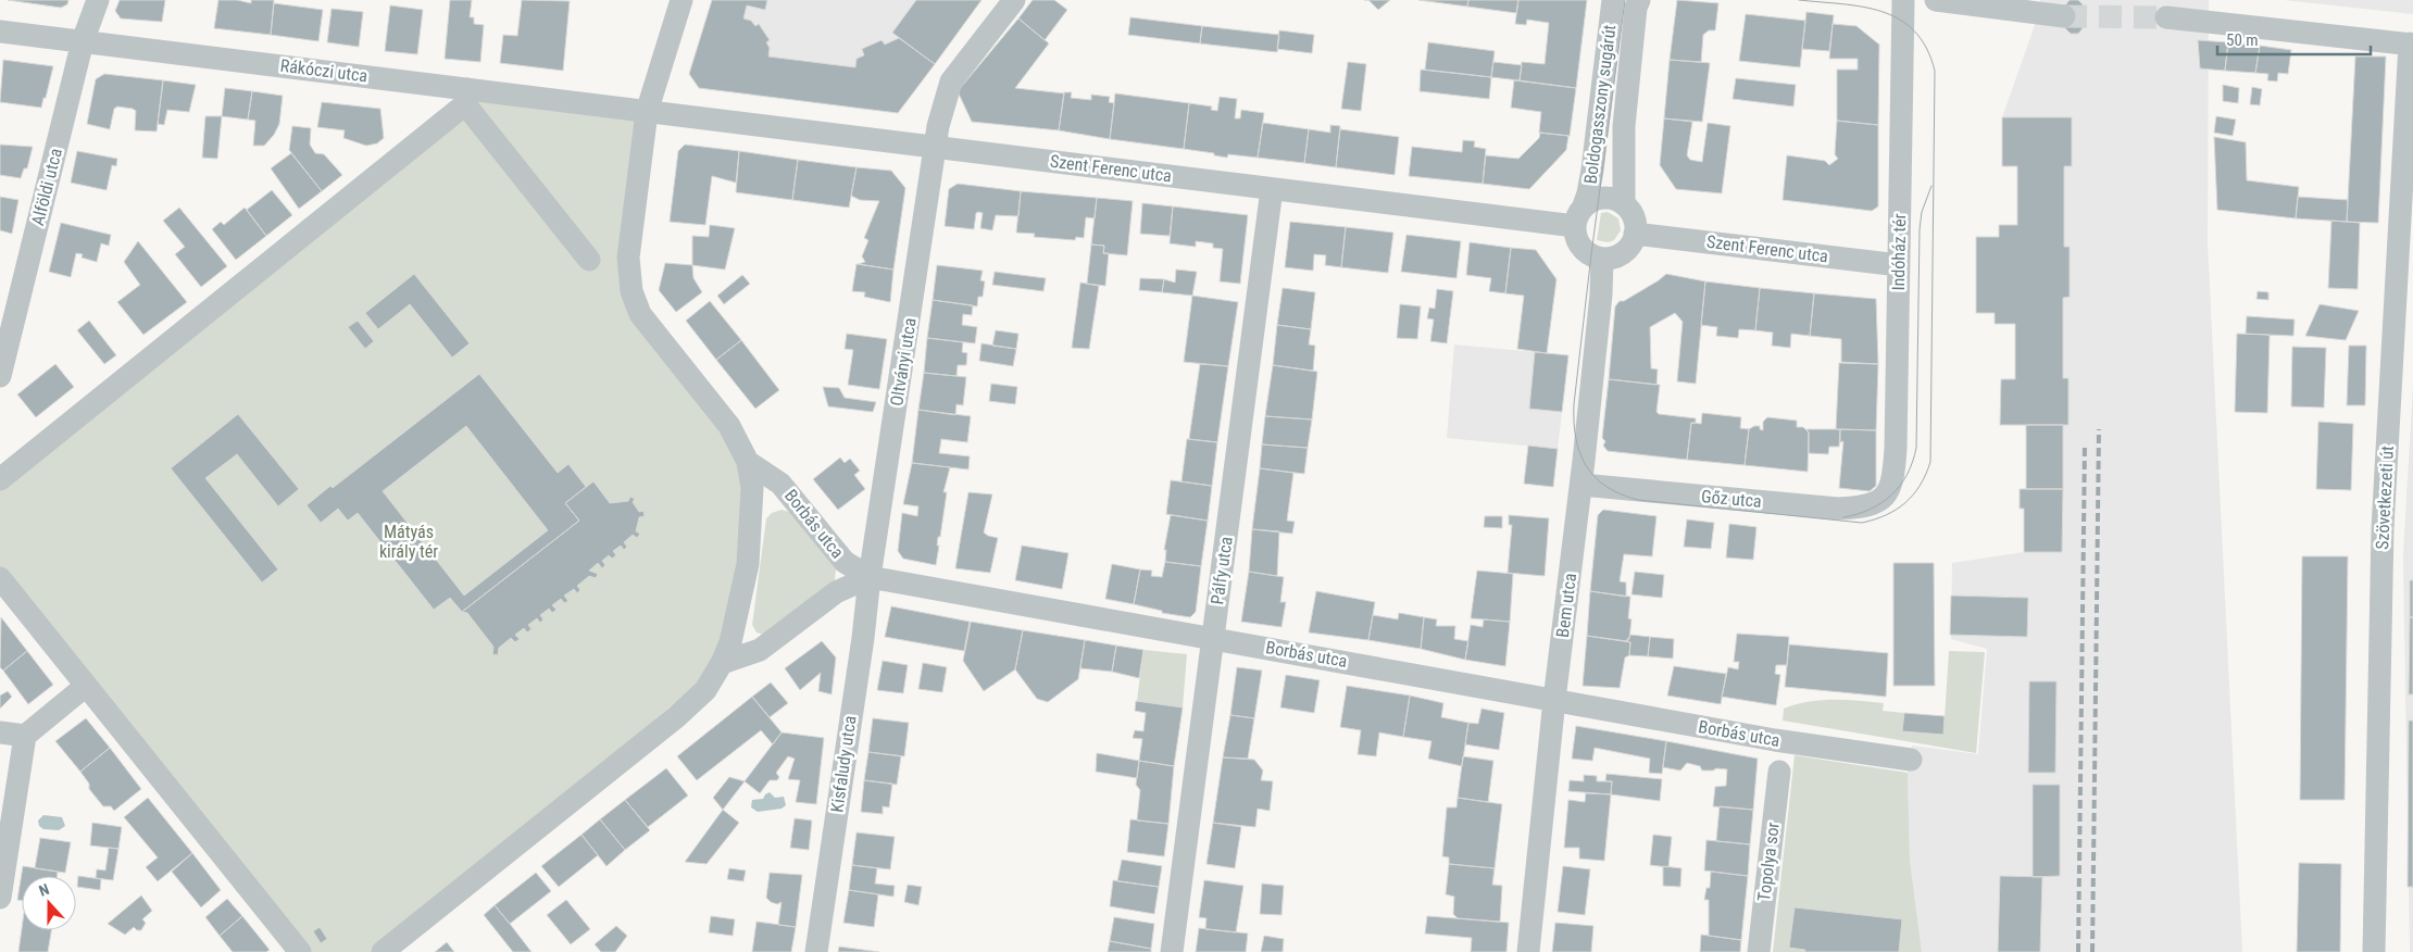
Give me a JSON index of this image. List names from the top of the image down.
{
  "streets": {
    "street": [
      "Rákóczi utca",
      "Boldogasszony sugárút",
      "Szent Ferenc utca",
      "Alföldi utca",
      "Indóház tér",
      "Oltványi utca",
      "Szövetkezeti út",
      "Gőz utca",
      "Borbás utca",
      "Pálfy utca",
      "Bem utca",
      "Kisfaludy utca",
      "Topolya sor"
    ]
  },
  "crossings": [
    ["Rákóczi utca", "Szent Ferenc utca"],
    ["Rákóczi utca", "Alföldi utca"],
    ["Boldogasszony sugárút", "Szent Ferenc utca"],
    ["Boldogasszony sugárút", "Bem utca"],
    ["Szent Ferenc utca", "Indóház tér"],
    ["Szent Ferenc utca", "Oltványi utca"],
    ["Szent Ferenc utca", "Pálfy utca"],
    ["Szent Ferenc utca", "Bem utca"],
    ["Indóház tér", "Gőz utca"],
    ["Oltványi utca", "Borbás utca"],
    ["Oltványi utca", "Kisfaludy utca"],
    ["Gőz utca", "Bem utca"],
    ["Borbás utca", "Pálfy utca"],
    ["Borbás utca", "Bem utca"],
    ["Borbás utca", "Kisfaludy utca"]
  ],
  "parks": ["Mátyás király tér"],
  "scale_bar": "50 m",
  "north": "top"
}
